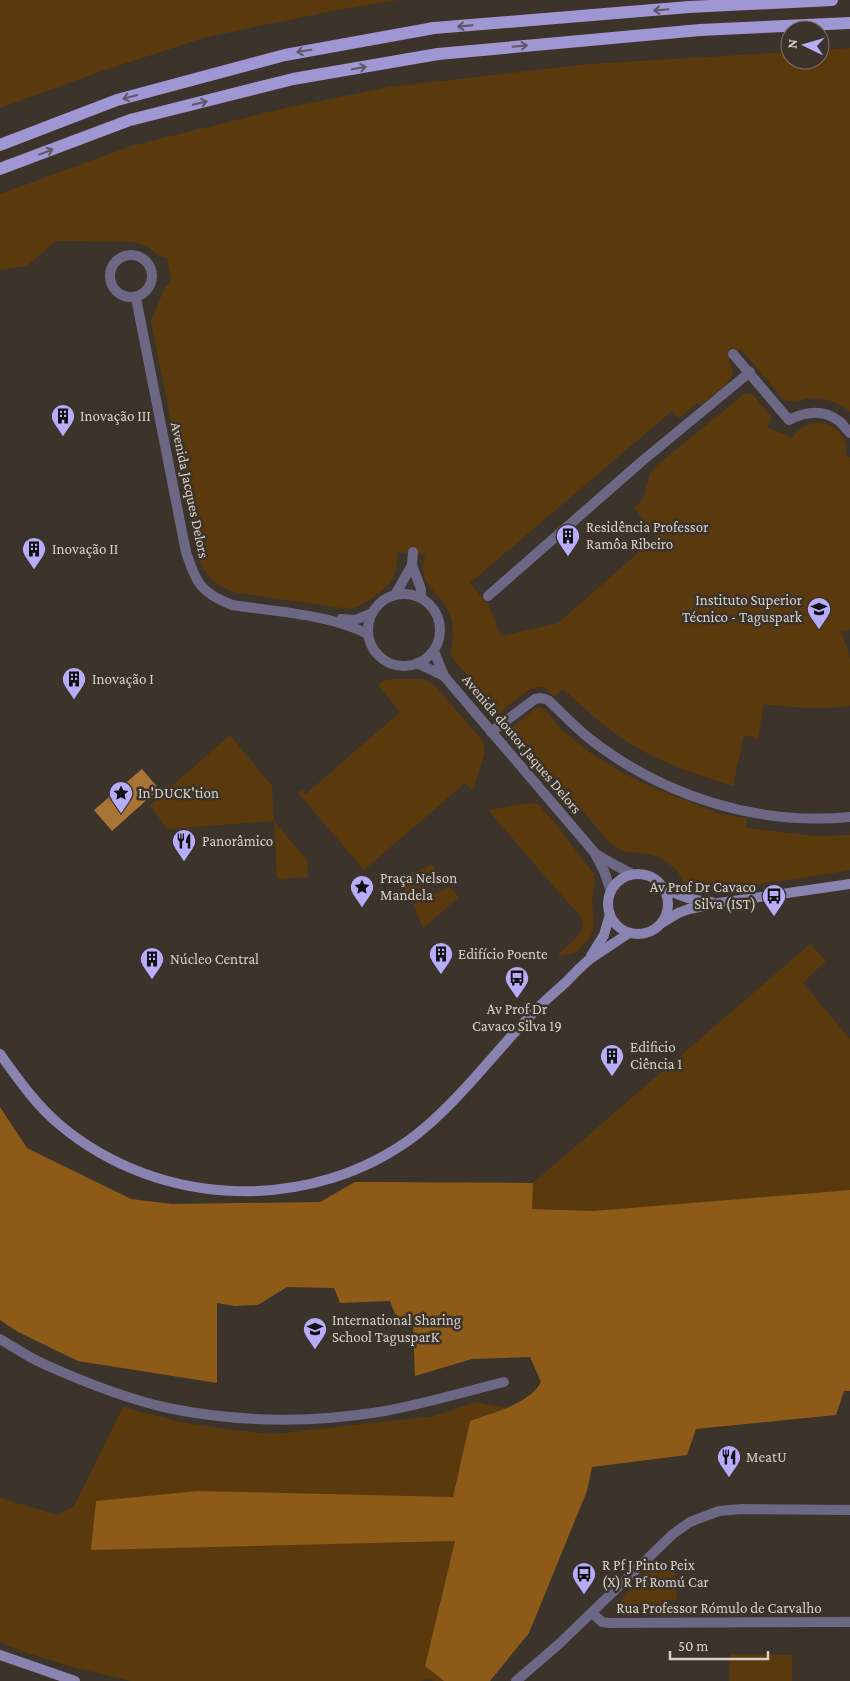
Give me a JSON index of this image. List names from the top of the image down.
{
  "streets": {
    "street": ["Avenida Jacques Delors", "Avenida doutor Jaques Delors", "Rua Professor Rómulo de Carvalho"]
  },
  "crossings": [
    ["Avenida Jacques Delors", "Avenida doutor Jaques Delors"]
  ],
  "places": {
    "building": [
      "Inovação III",
      "Residência Professor Ramôa Ribeiro",
      "Inovação II",
      "Inovação I",
      "Edifício Poente",
      "Núcleo Central",
      "Edificio Ciência 1"
    ],
    "school or university": ["Instituto Superior Técnico - Taguspark", "International Sharing School TagusparK"],
    "place": ["In'DUCK'tion", "Praça Nelson Mandela"],
    "restaurant": ["Panorâmico", "MeatU"],
    "bus stop": ["Av Prof Dr Cavaco Silva (IST)", "Av Prof Dr Cavaco Silva 19", "R Pf J Pinto Peix (X) R Pf Romú Car"]
  },
  "scale_bar": "50 m",
  "north": "left"
}
